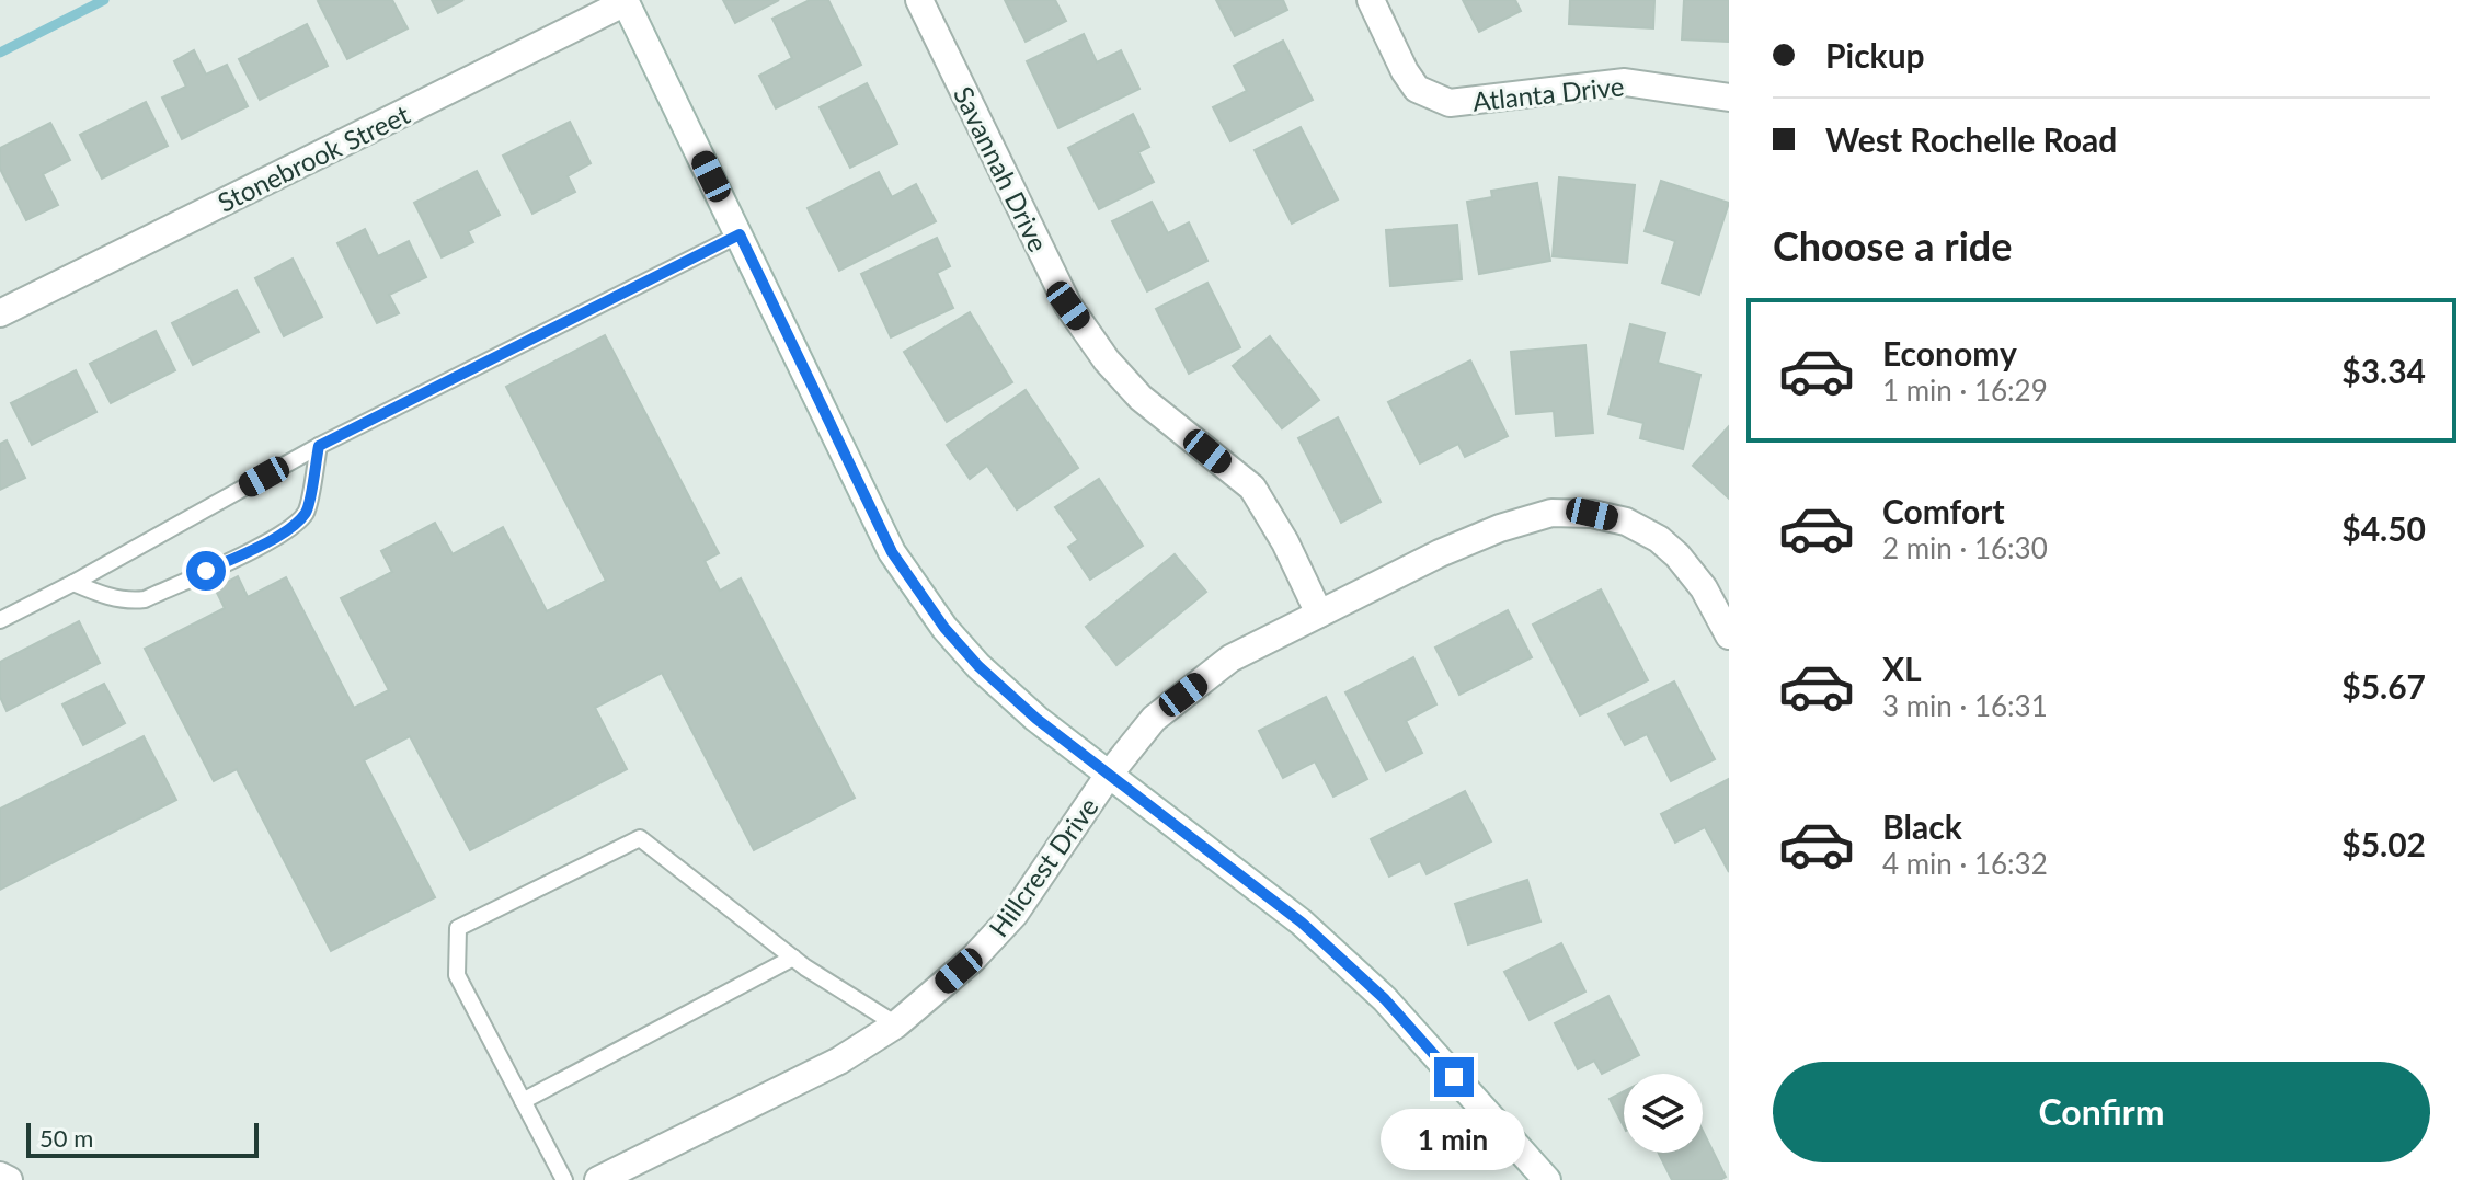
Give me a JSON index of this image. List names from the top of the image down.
{
  "streets": {
    "street": [
      "Atlanta Drive",
      "Stonebrook Street",
      "Savannah Drive",
      "Hillcrest Drive"
    ]
  },
  "crossings": [
    ["Savannah Drive", "Hillcrest Drive"]
  ],
  "scale_bar": "50 m",
  "page": {
    "banner": ["Pickup", "West Rochelle Road"],
    "heading": "Choose a ride",
    "list": [
      {
        "name": "Economy",
        "note": "1 min · 16:29",
        "value": "$3.34"
      },
      {
        "name": "Comfort",
        "note": "2 min · 16:30",
        "value": "$4.50"
      },
      {
        "name": "XL",
        "note": "3 min · 16:31",
        "value": "$5.67"
      },
      {
        "name": "Black",
        "note": "4 min · 16:32",
        "value": "$5.02"
      }
    ],
    "buttons": "Confirm",
    "bubble": "1 min",
    "scale": "50 m"
  }
}
